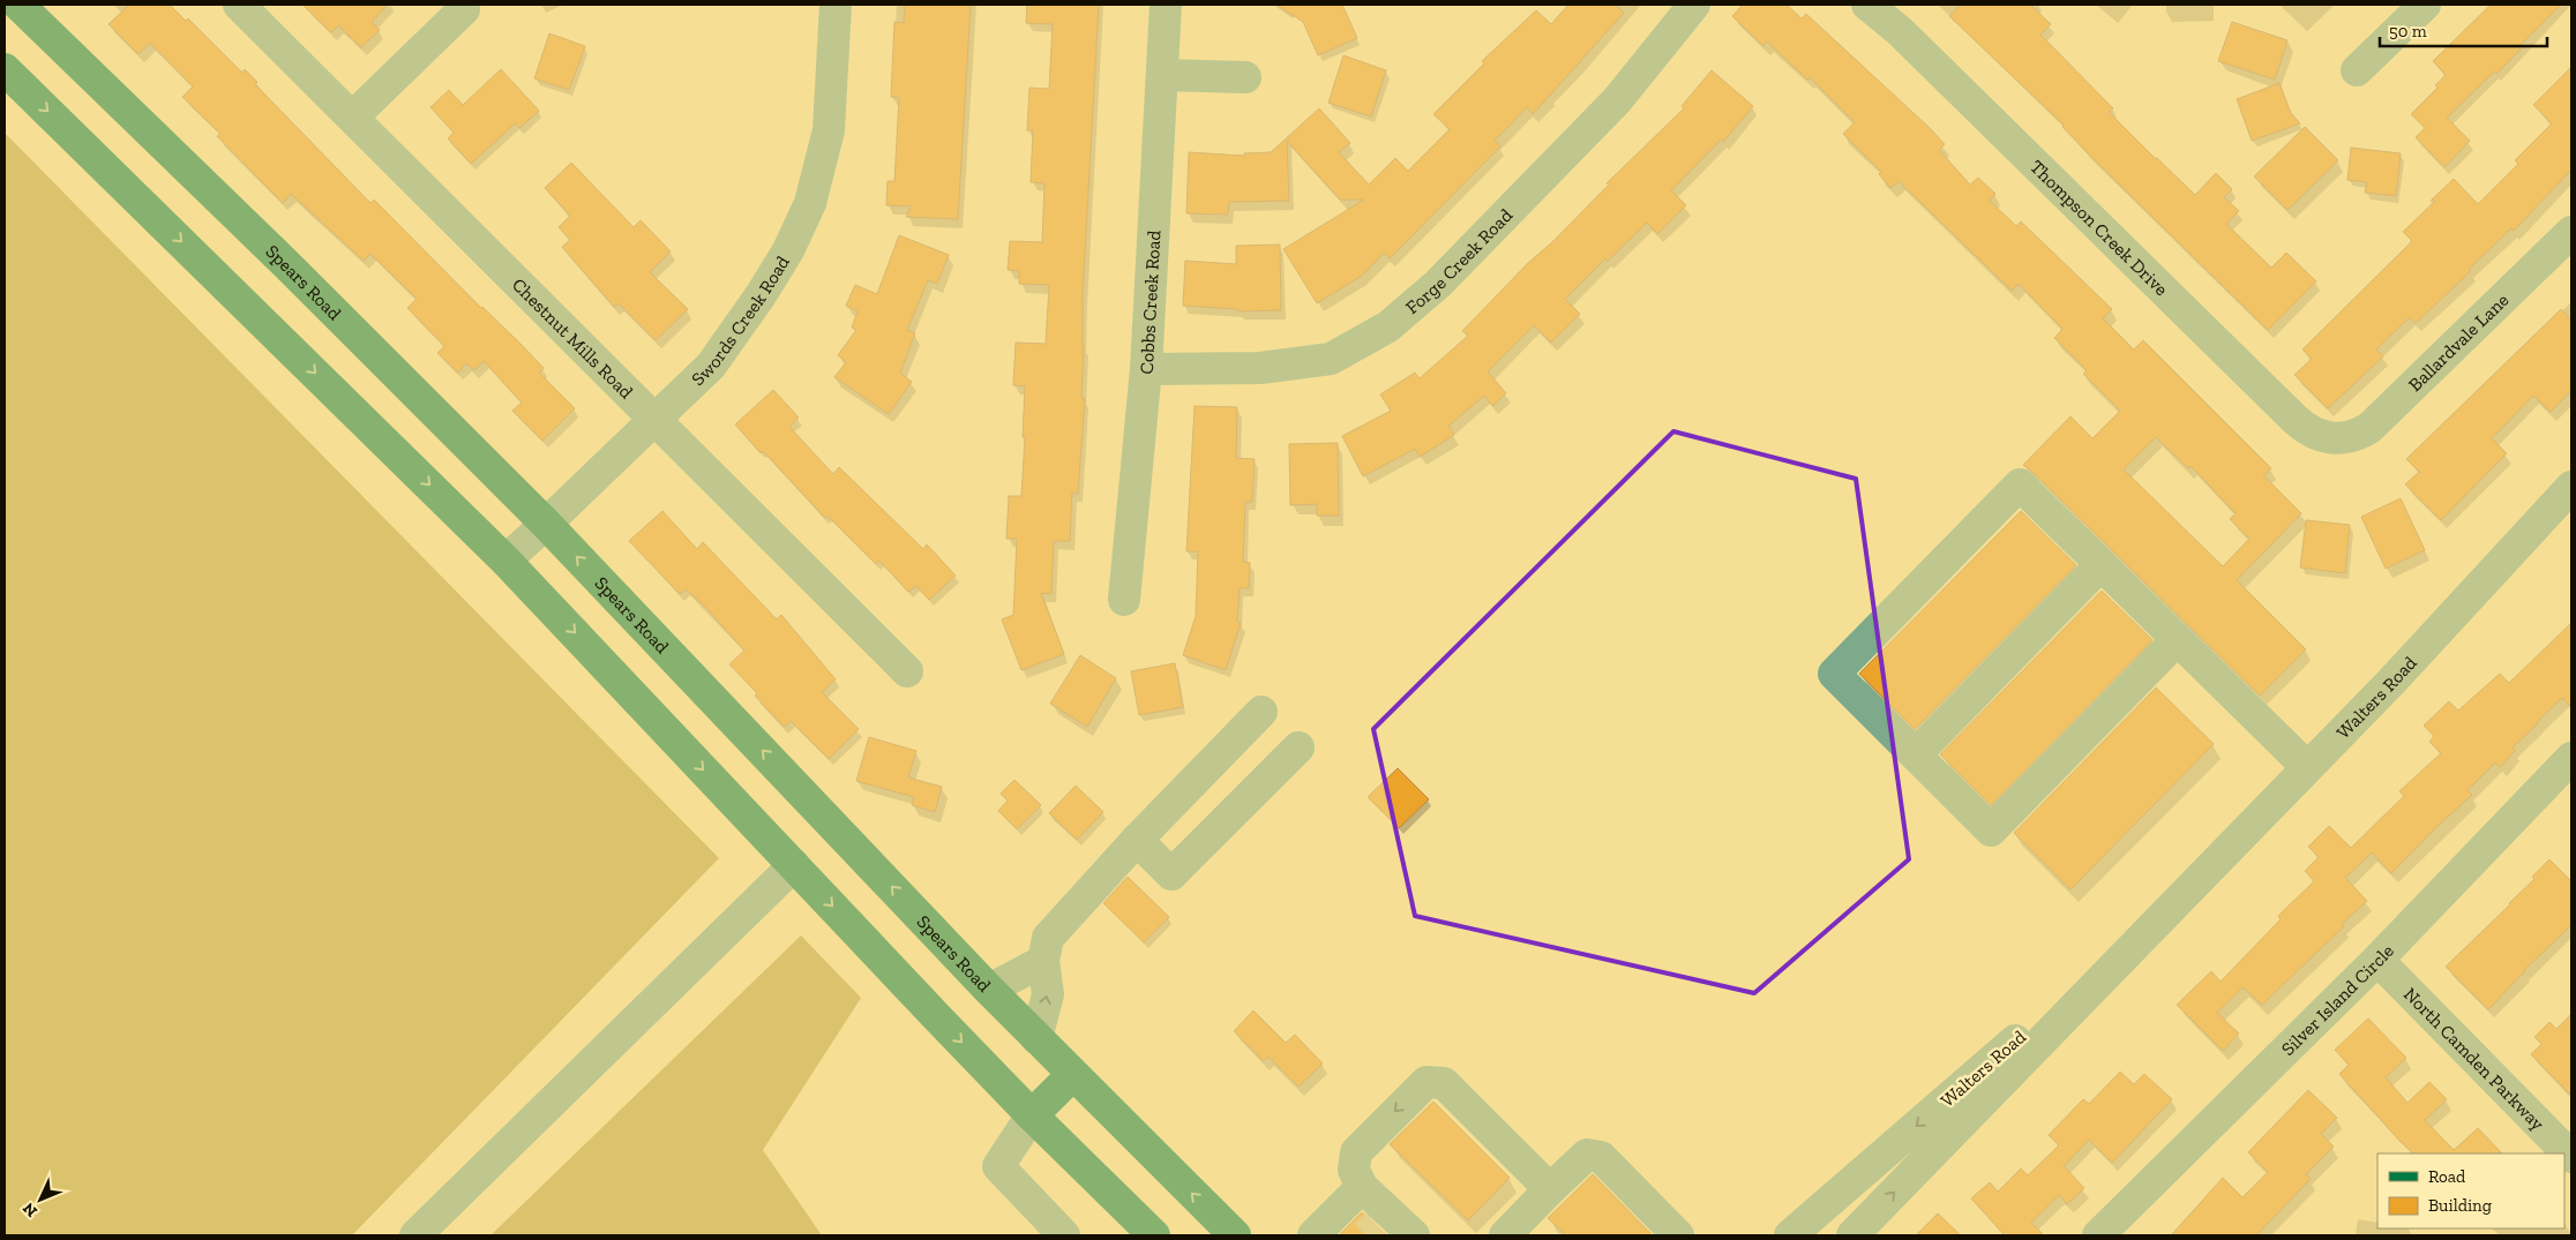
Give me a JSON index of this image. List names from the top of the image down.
{
  "streets": {
    "main road": ["Spears Road"],
    "street": [
      "Thompson Creek Drive",
      "Forge Creek Road",
      "Cobbs Creek Road",
      "Swords Creek Road",
      "Chestnut Mills Road",
      "Ballardvale Lane",
      "Walters Road",
      "Silver Island Circle",
      "North Camden Parkway"
    ]
  },
  "crossings": [
    ["Thompson Creek Drive", "Ballardvale Lane"],
    ["Forge Creek Road", "Cobbs Creek Road"],
    ["Spears Road", "Swords Creek Road"],
    ["Swords Creek Road", "Chestnut Mills Road"],
    ["Silver Island Circle", "North Camden Parkway"]
  ],
  "legend": ["Road", "Building"],
  "scale_bar": "50 m",
  "north": "bottom left"
}
